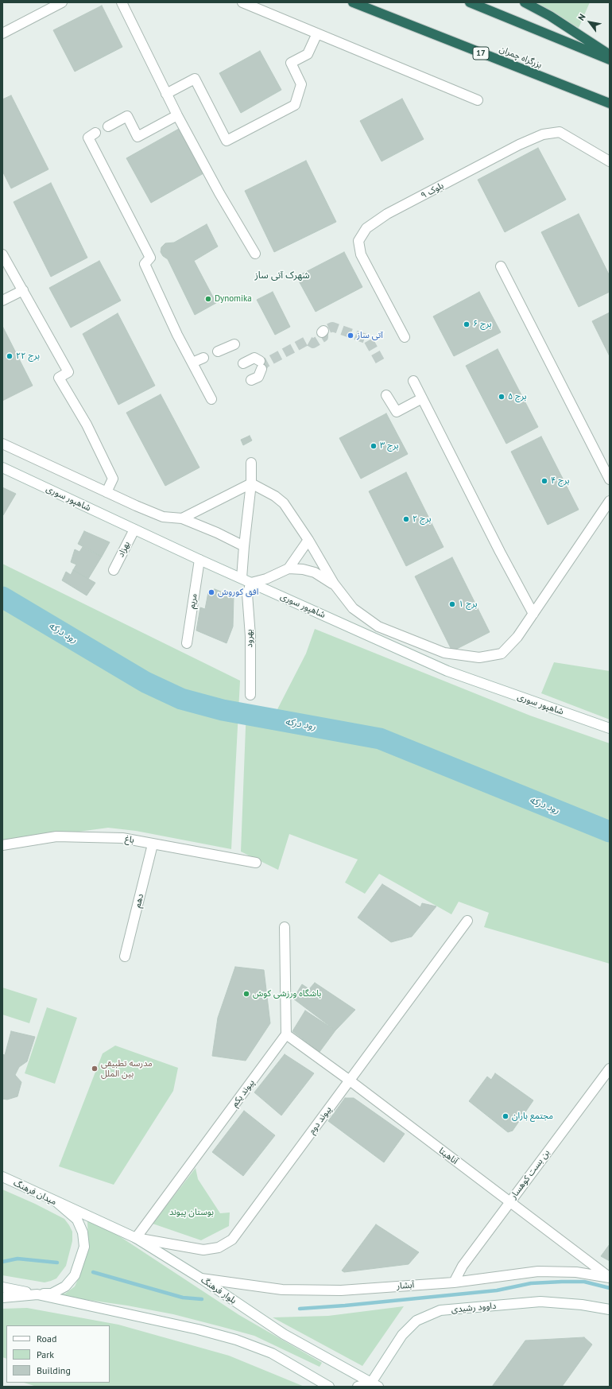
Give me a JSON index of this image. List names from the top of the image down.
{
  "streets": {
    "highway": ["17", "بزرگراه چمران"],
    "street": [
      "بلوک ۹",
      "شاهپور سوری",
      "بهزاد",
      "مریم",
      "بهرود",
      "باغ",
      "دهم",
      "پیوند یکم",
      "پیوند دوم",
      "آناهیتا",
      "بن بست کوهسار",
      "میدان فرهنگ",
      "آبشار",
      "بلوار فرهنگ",
      "داوود رشیدی"
    ]
  },
  "crossings": [
    ["شاهپور سوری", "بهزاد"],
    ["شاهپور سوری", "مریم"],
    ["شاهپور سوری", "بهرود"],
    ["باغ", "دهم"],
    ["پیوند یکم", "پیوند دوم"],
    ["پیوند یکم", "آناهیتا"],
    ["پیوند یکم", "بلوار فرهنگ"],
    ["پیوند دوم", "آناهیتا"],
    ["پیوند دوم", "بلوار فرهنگ"],
    ["آناهیتا", "بن بست کوهسار"],
    ["آناهیتا", "آبشار"],
    ["بن بست کوهسار", "آبشار"],
    ["میدان فرهنگ", "بلوار فرهنگ"],
    ["آبشار", "بلوار فرهنگ"],
    ["بلوار فرهنگ", "داوود رشیدی"]
  ],
  "districts": ["شهرک آتی ساز"],
  "water": ["رود درکه"],
  "parks": ["بوستان پیوند"],
  "places": [
    "Dynomika",
    "برج ۶",
    "آتی ساز",
    "برج ۲۲",
    "برج ۵",
    "برج ۳",
    "برج ۴",
    "برج ۲",
    "افق کوروش",
    "برج ۱",
    "باشگاه ورزشی کوش",
    "مدرسه تطبیقی بین الملل",
    "مجتمع باران"
  ],
  "legend": ["Road", "Park", "Building"],
  "north": "top left"
}
